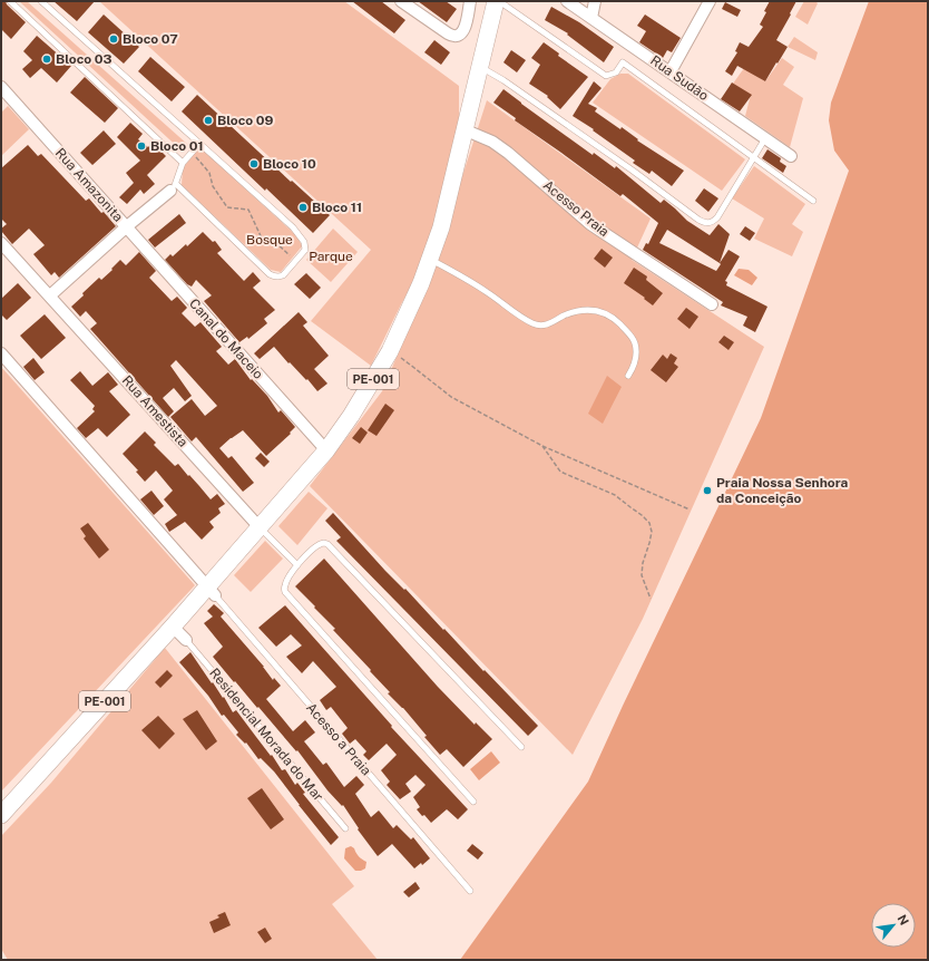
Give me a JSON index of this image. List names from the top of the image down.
{
  "streets": {
    "main road": ["PE-001"],
    "street": [
      "Rua Sudão",
      "Rua Amazonita",
      "Acesso Praia",
      "Canal do Maceio",
      "Rua Amestista"
    ],
    "lane": ["Residencial Morada do Mar", "Acesso a Praia"]
  },
  "crossings": [
    ["Rua Amazonita", "Canal do Maceio"],
    ["Rua Amazonita", "Rua Amestista"],
    ["Acesso Praia", "PE-001"],
    ["Canal do Maceio", "PE-001"],
    ["PE-001", "Rua Amestista"],
    ["PE-001", "Acesso a Praia"]
  ],
  "parks": ["Bosque", "Parque"],
  "places": [
    "Bloco 07",
    "Bloco 03",
    "Bloco 09",
    "Bloco 01",
    "Bloco 10",
    "Bloco 11",
    "Praia Nossa Senhora da Conceição"
  ],
  "north": "top right"
}
